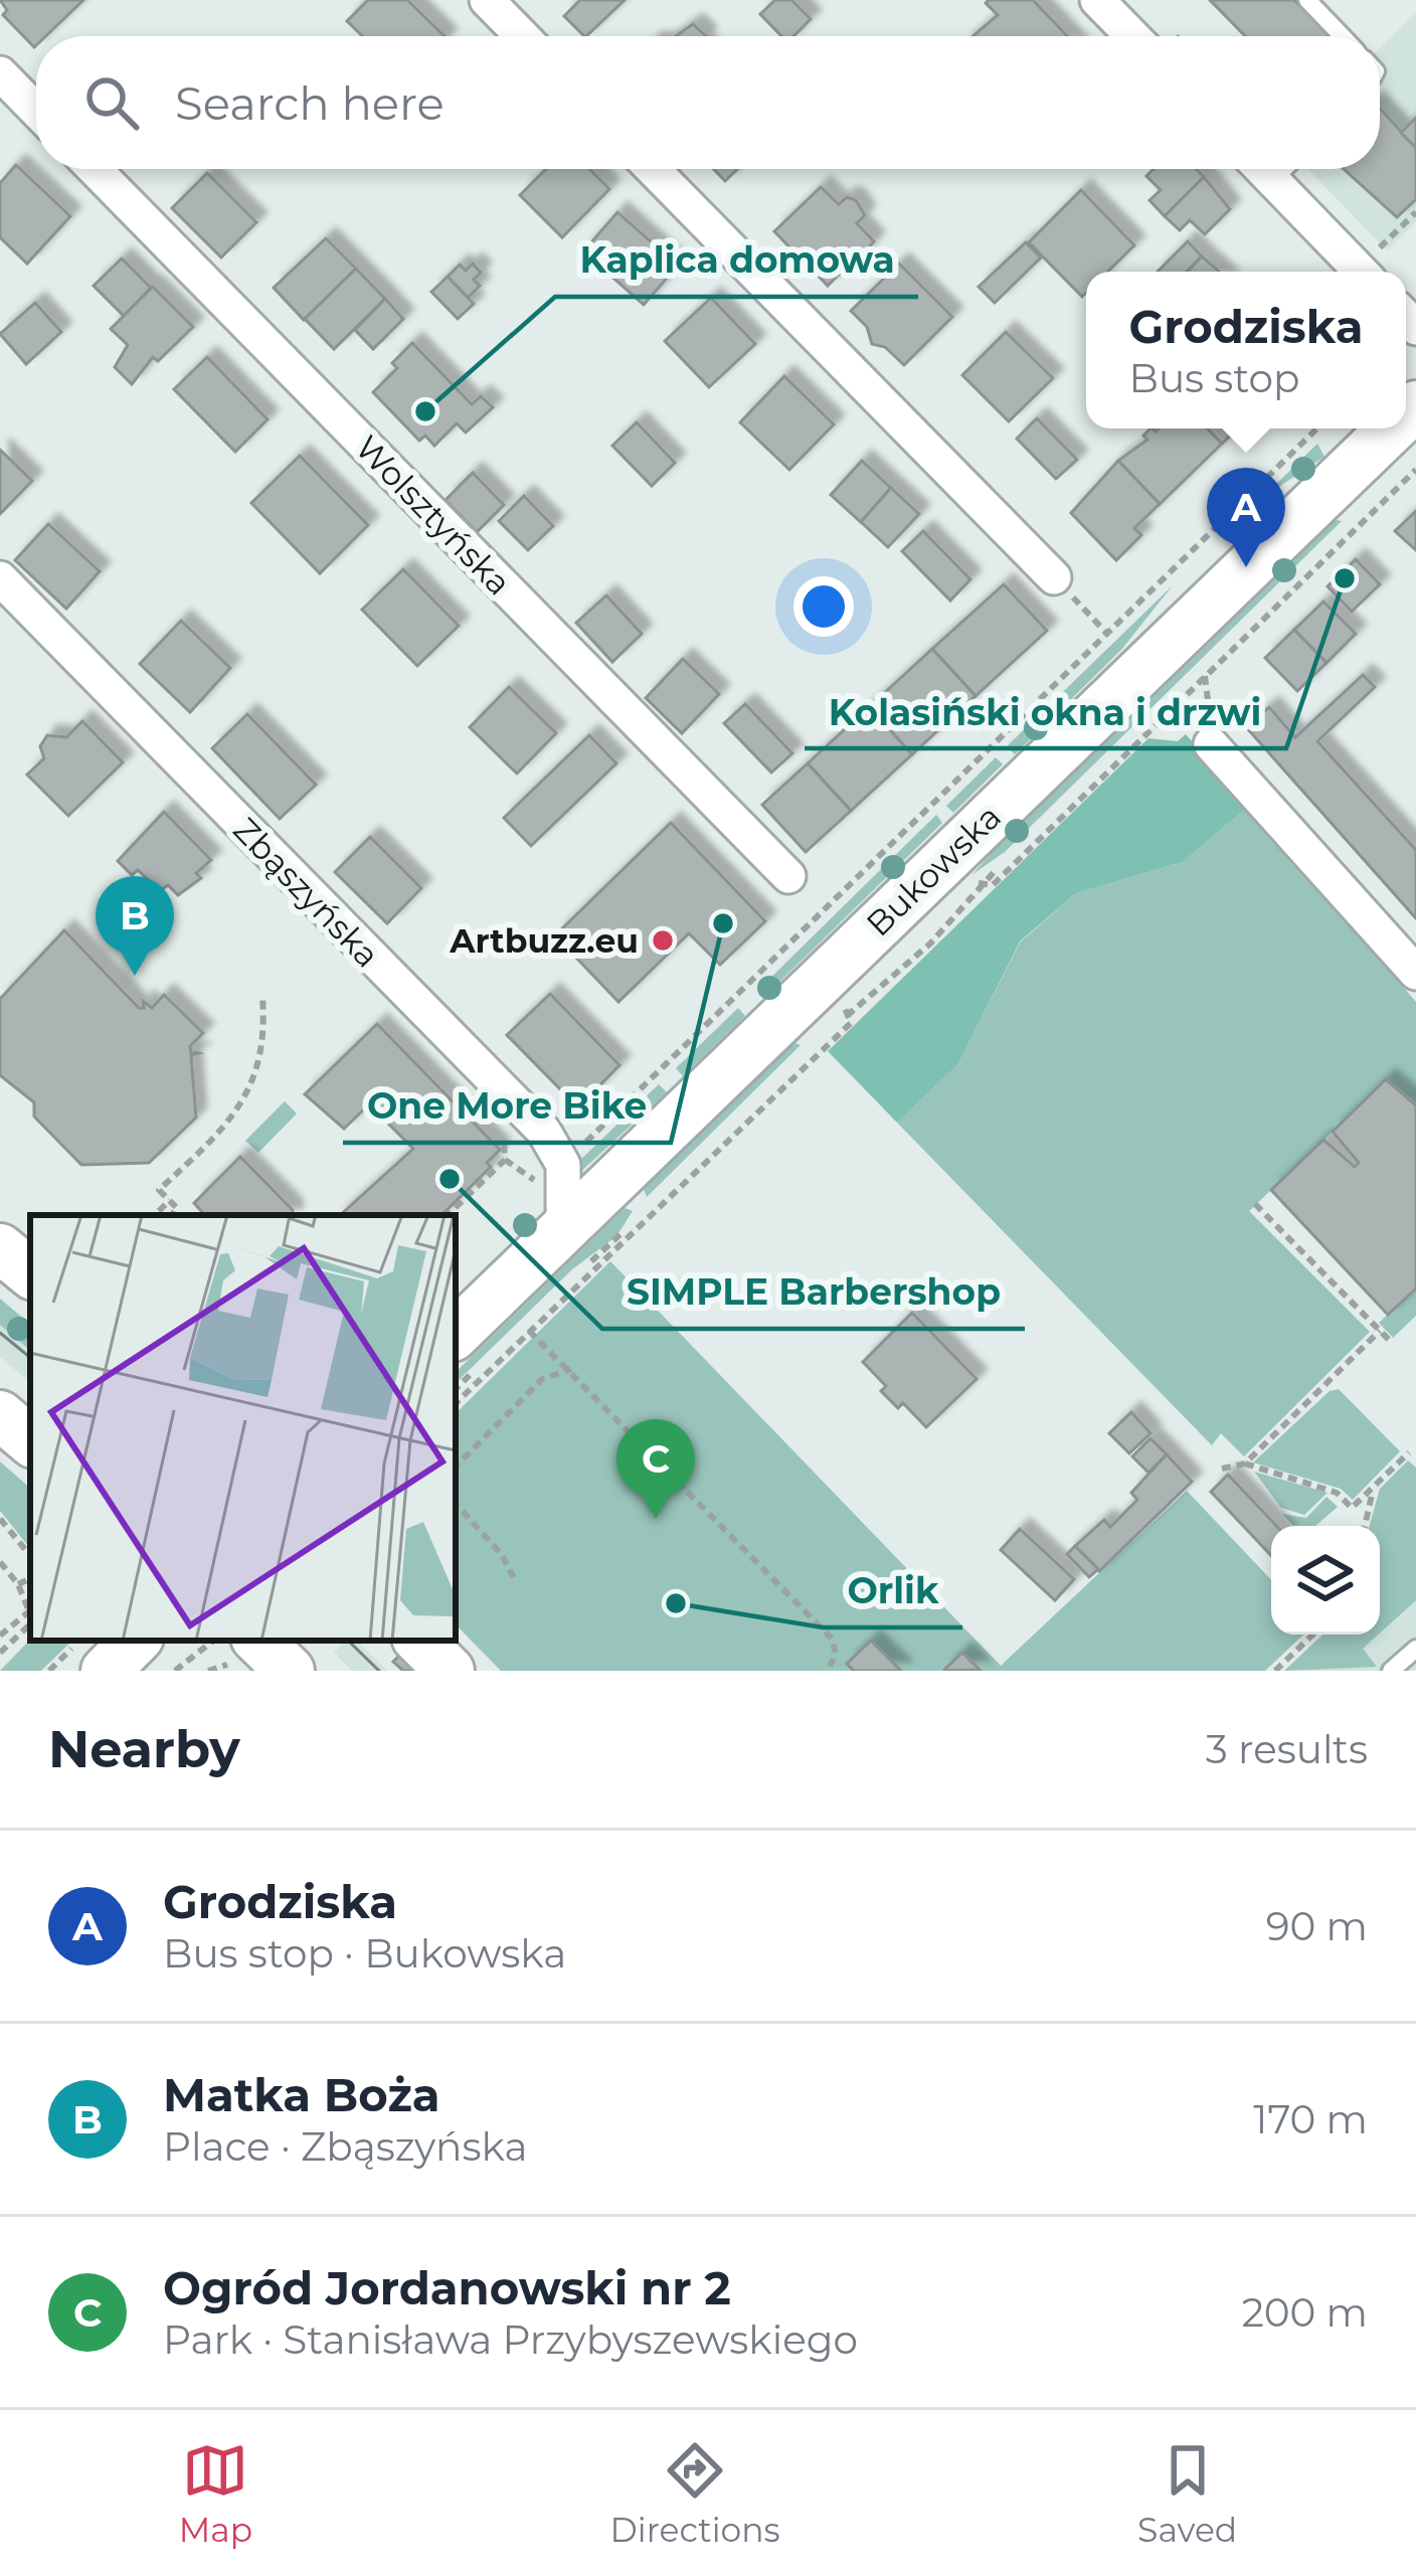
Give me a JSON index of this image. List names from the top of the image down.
{
  "streets": {
    "main road": ["Bukowska"],
    "street": ["Wolsztyńska", "Zbąszyńska"]
  },
  "places": [
    "Kaplica domowa",
    "Kolasiński okna i drzwi",
    "One More Bike",
    "Artbuzz.eu",
    "SIMPLE Barbershop",
    "Orlik"
  ],
  "page": {
    "search": "Search here",
    "popup": ["Grodziska", "Bus stop"],
    "pins": ["A", "B", "C"],
    "heading": ["Nearby", "3 results"],
    "list": [
      {
        "mark": "A",
        "name": "Grodziska",
        "note": "Bus stop · Bukowska",
        "value": "90 m"
      },
      {
        "mark": "B",
        "name": "Matka Boża",
        "note": "Place · Zbąszyńska",
        "value": "170 m"
      },
      {
        "mark": "C",
        "name": "Ogród Jordanowski nr 2",
        "note": "Park · Stanisława Przybyszewskiego",
        "value": "200 m"
      }
    ],
    "nav": ["Map", "Directions", "Saved"]
  }
}
